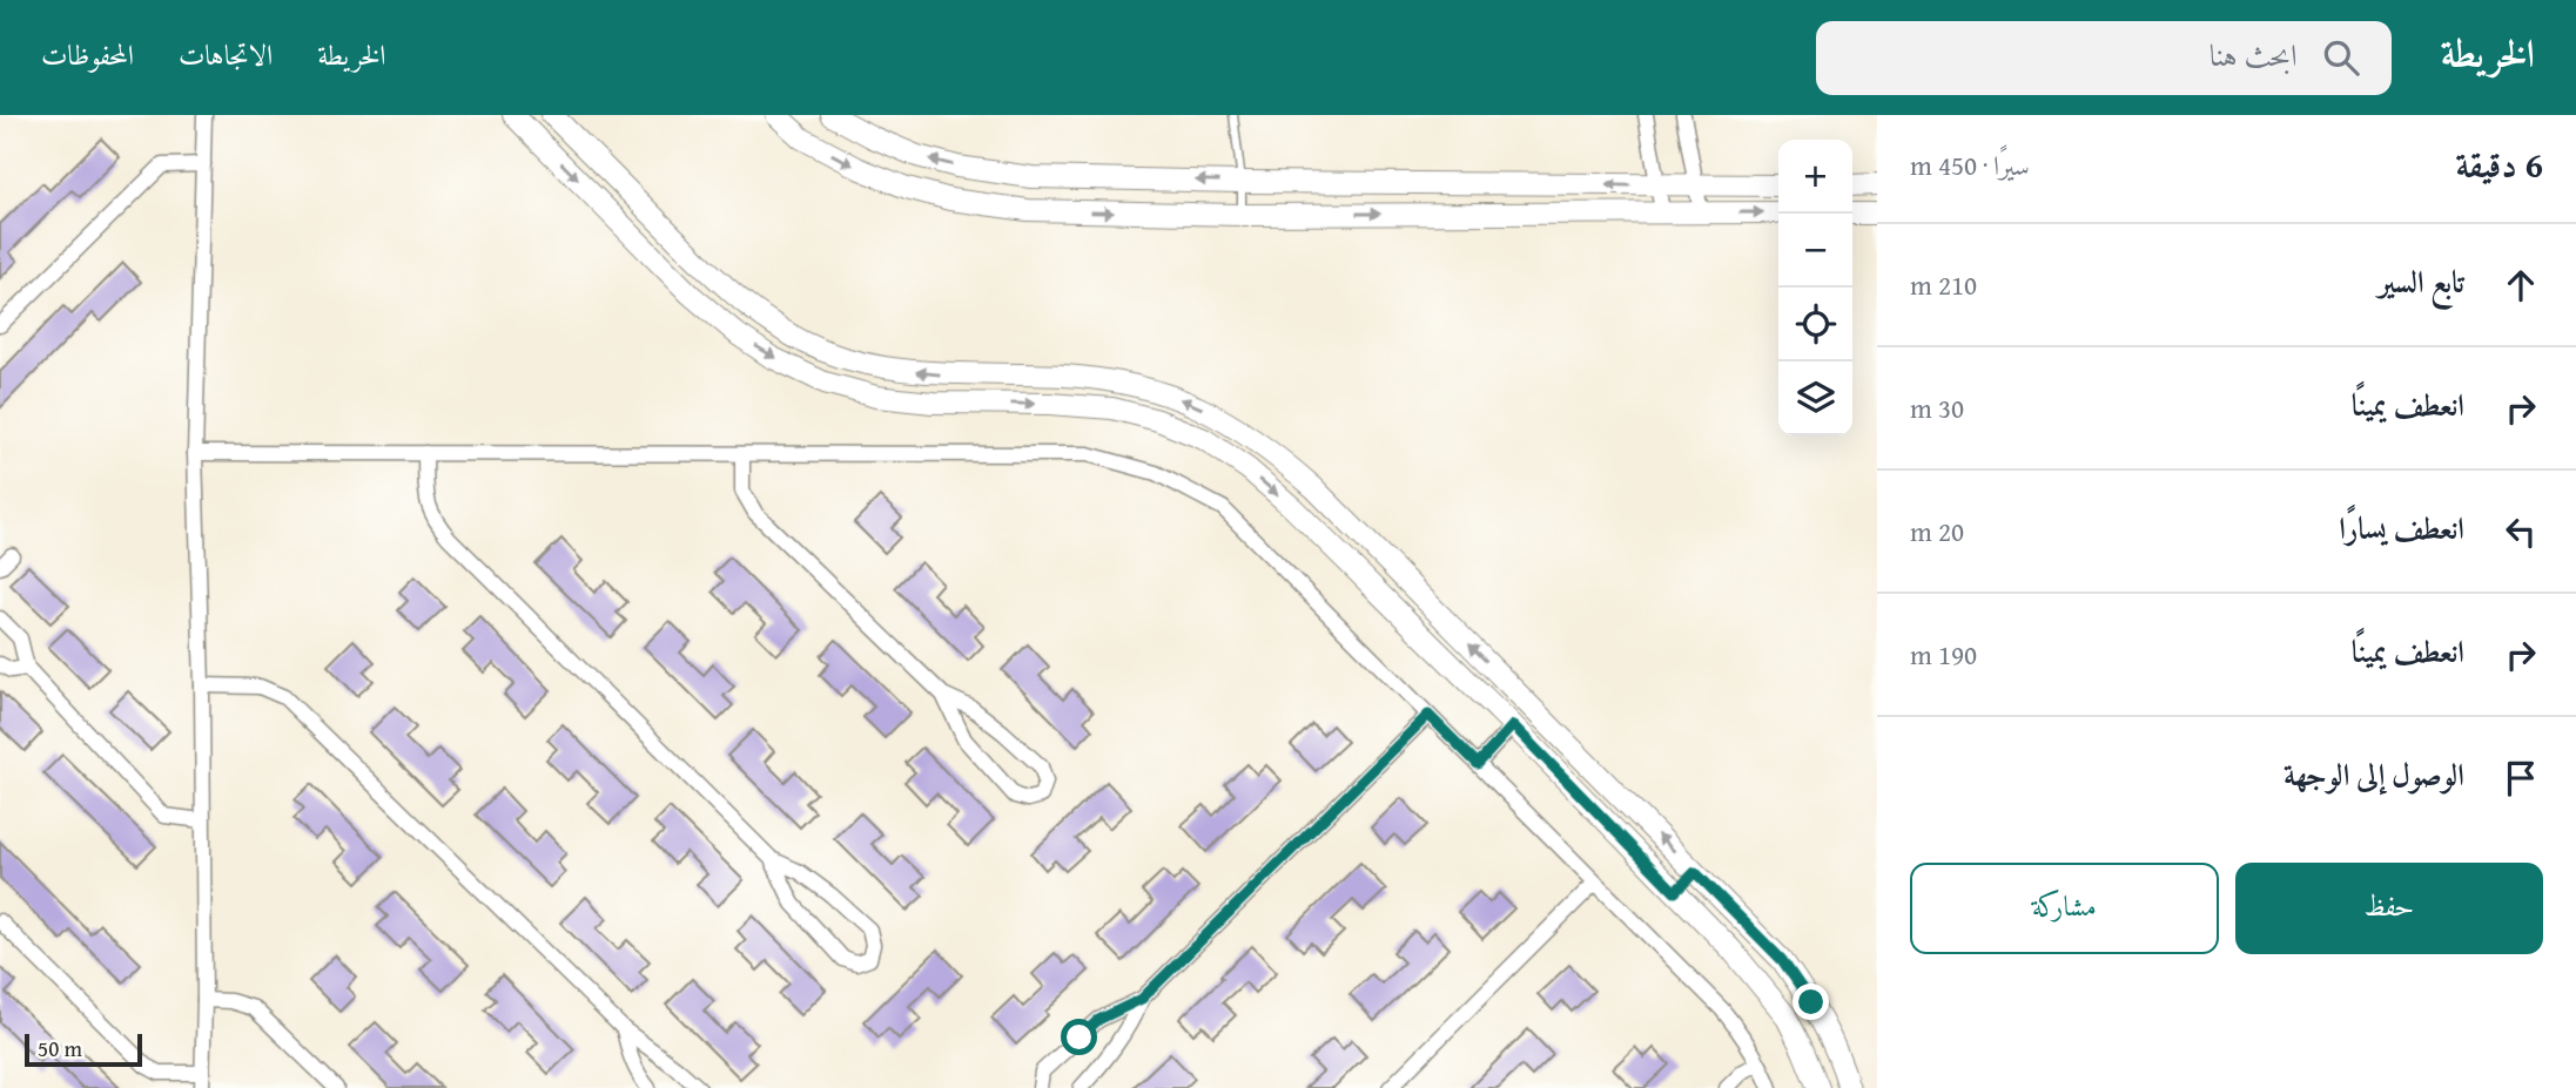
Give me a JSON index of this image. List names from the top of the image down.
{
  "scale_bar": "50 m",
  "page": {
    "header": "الخريطة",
    "search": "ابحث هنا",
    "nav": ["الخريطة", "الاتجاهات", "المحفوظات"],
    "heading": ["6 دقيقة", "سيرًا · 450 m"],
    "map_buttons": ["+", "−"],
    "list": [
      ["تابع السير", "210 m"],
      ["انعطف يمينًا", "30 m"],
      ["انعطف يسارًا", "20 m"],
      ["انعطف يمينًا", "190 m"],
      "الوصول إلى الوجهة"
    ],
    "buttons": ["حفظ", "مشاركة"],
    "scale": "50 m"
  }
}
